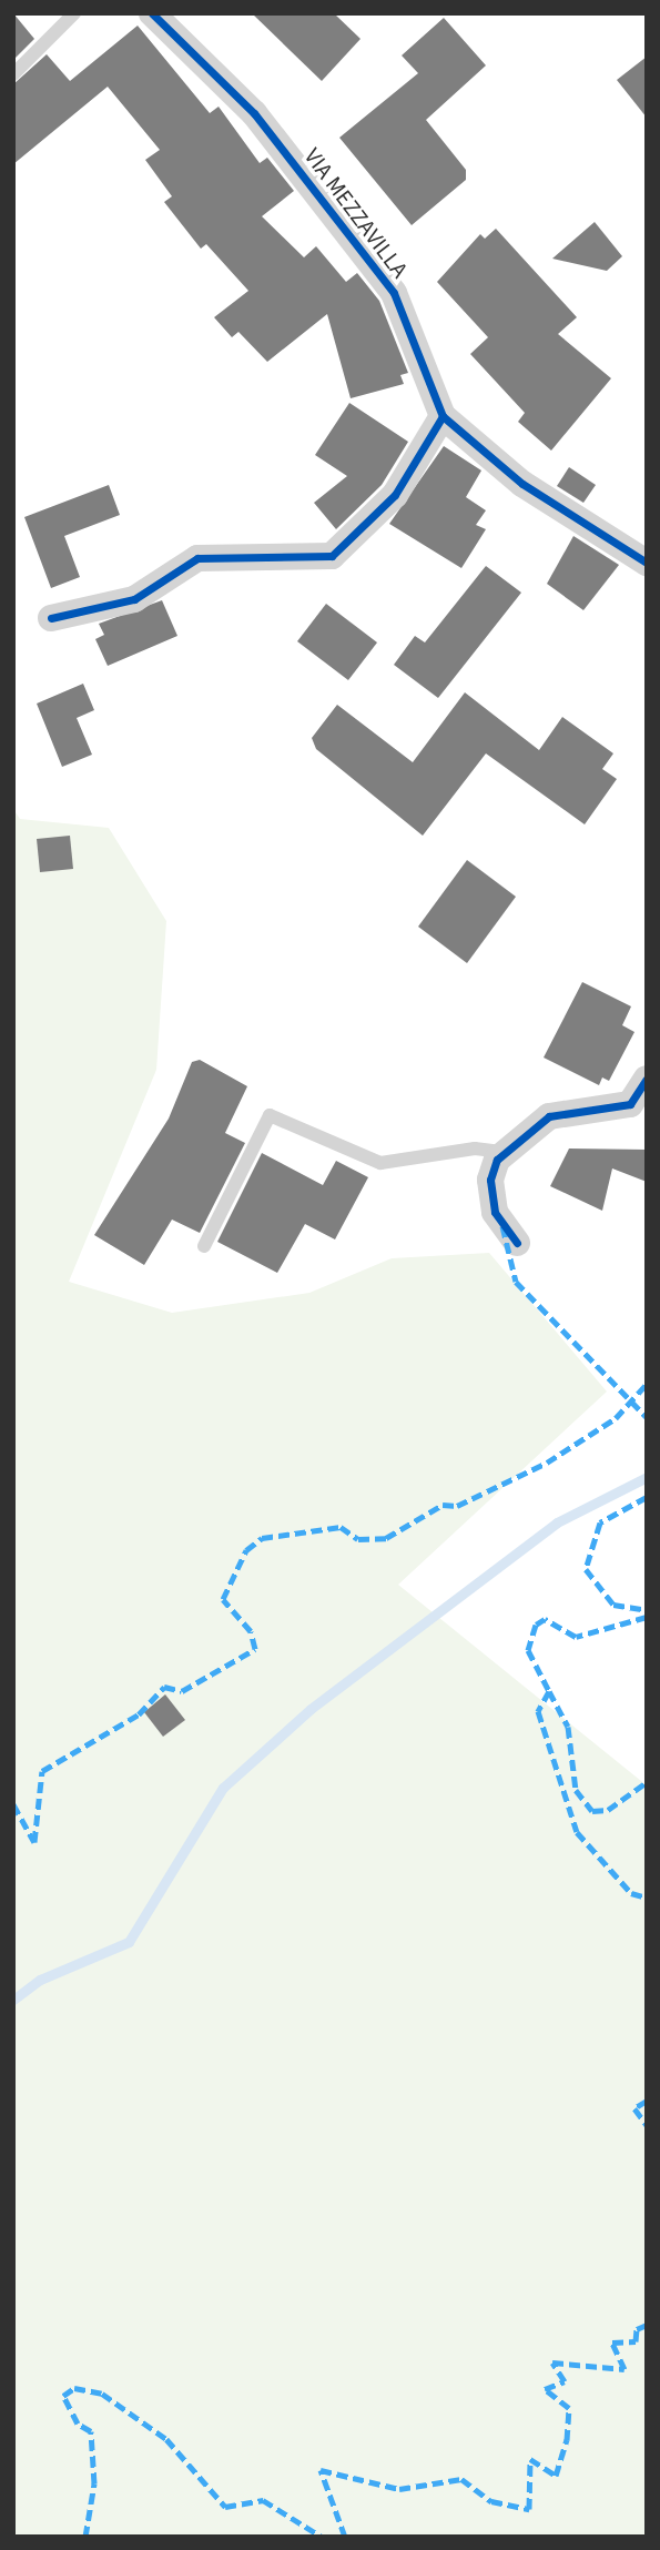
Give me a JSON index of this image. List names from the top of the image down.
{
  "streets": {
    "street": ["VIA MEZZAVILLA"]
  }
}
